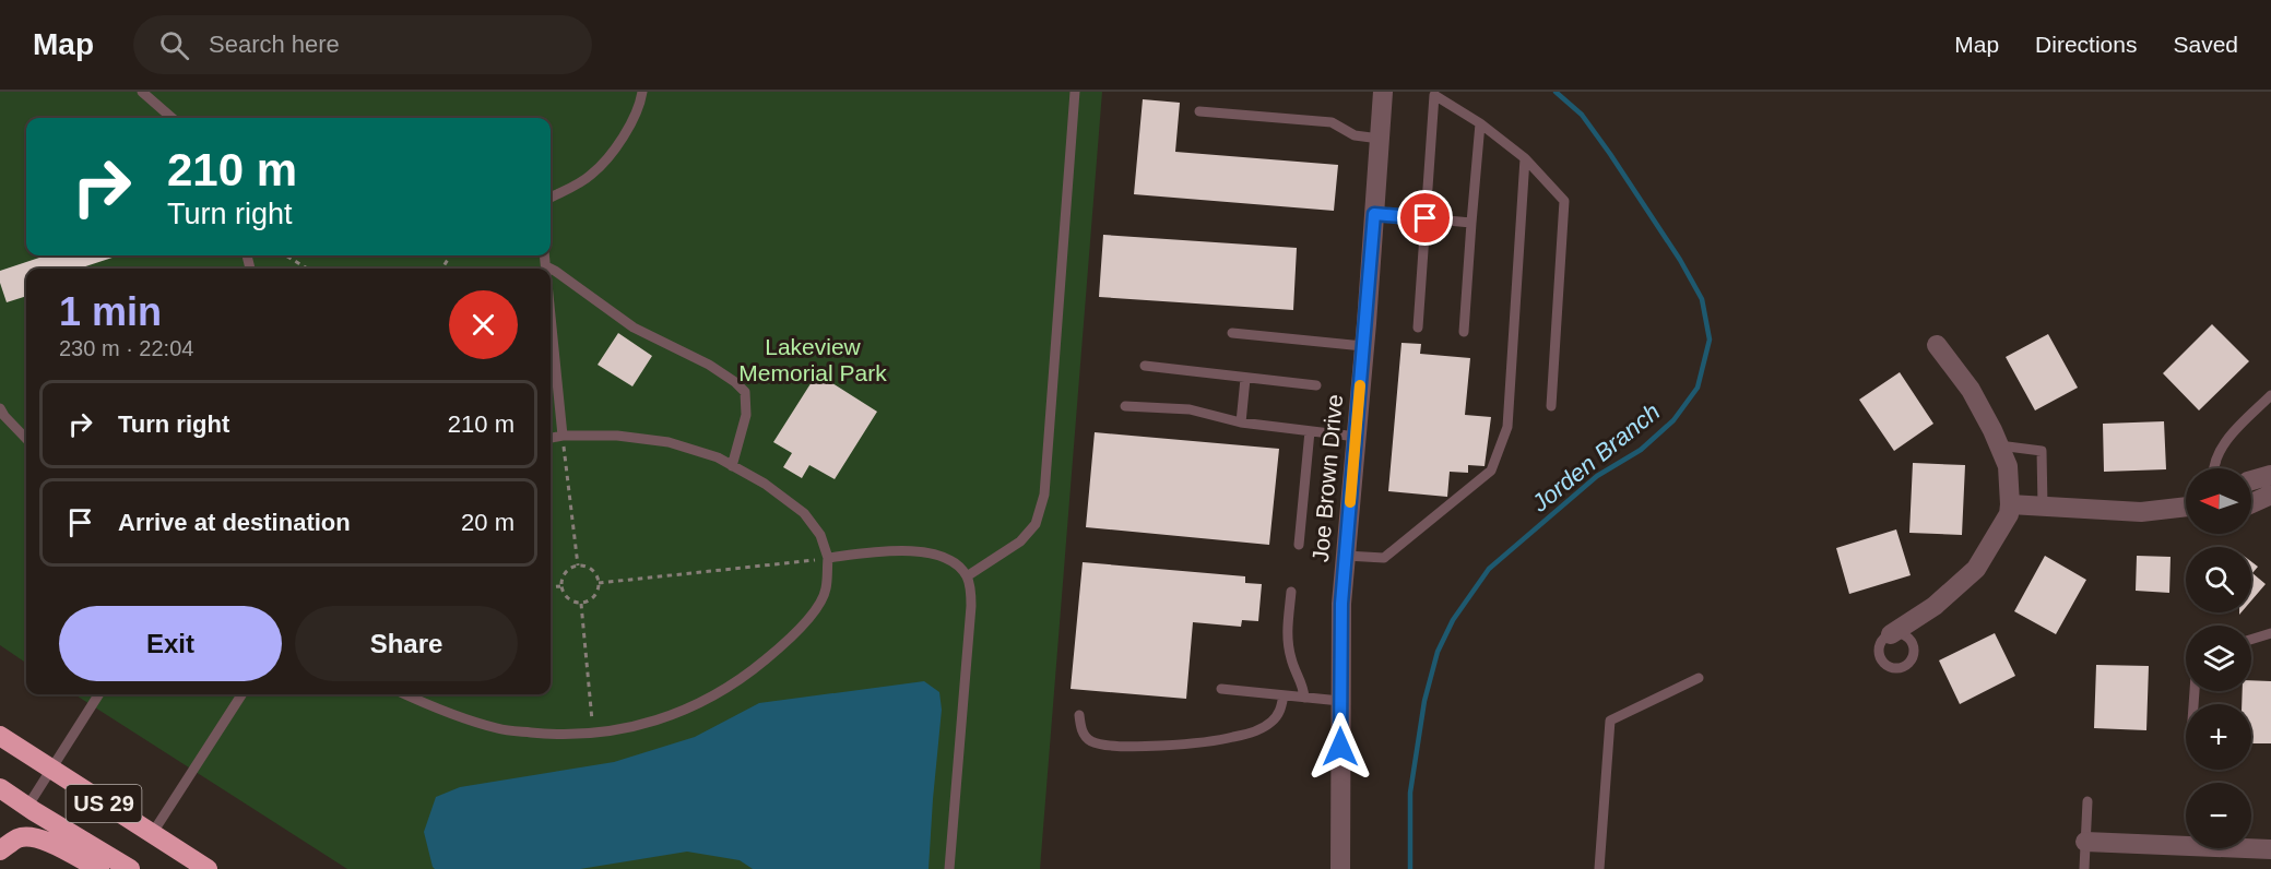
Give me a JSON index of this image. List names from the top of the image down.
{
  "streets": {
    "highway": ["US 29"],
    "street": ["Joe Brown Drive"]
  },
  "water": ["Jorden Branch"],
  "parks": ["Lakeview Memorial Park"],
  "north": "left",
  "page": {
    "header": "Map",
    "search": "Search here",
    "nav": ["Map", "Directions", "Saved"],
    "turn": ["210 m", "Turn right"],
    "heading": ["1 min", "230 m · 22:04"],
    "list": [
      {
        "name": "Turn right",
        "value": "210 m"
      },
      {
        "name": "Arrive at destination",
        "value": "20 m"
      }
    ],
    "map_buttons": ["+", "−"],
    "buttons": ["Exit", "Share"]
  }
}
